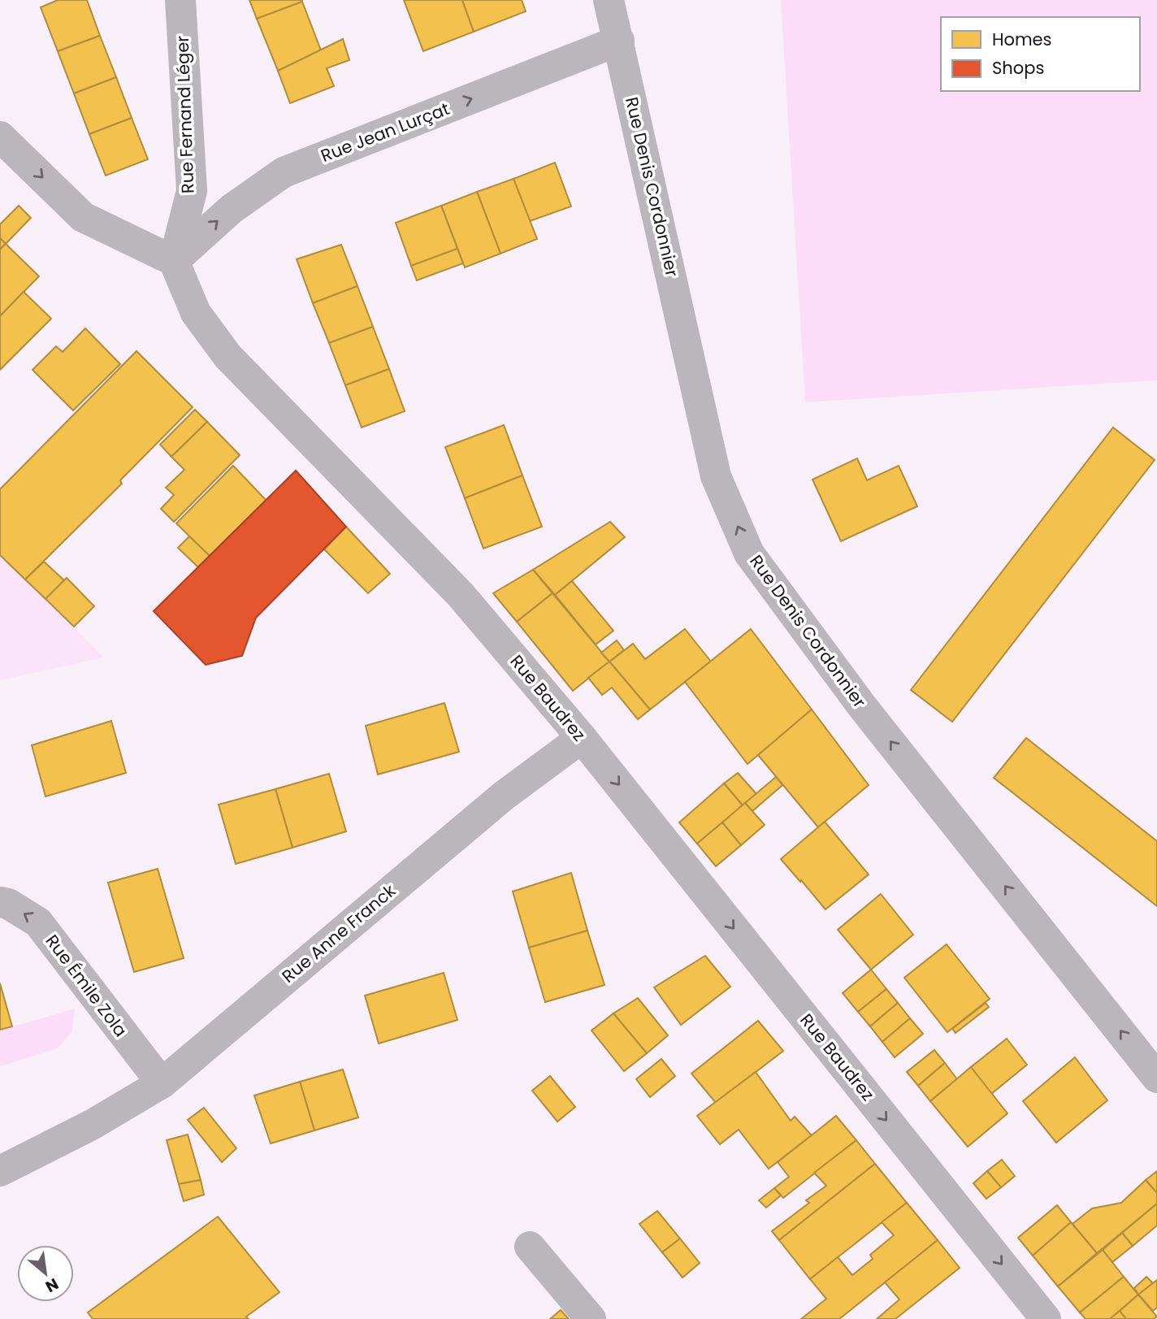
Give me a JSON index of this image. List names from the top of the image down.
{
  "streets": {
    "street": [
      "Rue Fernand Léger",
      "Rue Jean Lurçat",
      "Rue Denis Cordonnier",
      "Rue Baudrez",
      "Rue Anne Franck",
      "Rue Émile Zola"
    ]
  },
  "crossings": [
    ["Rue Fernand Léger", "Rue Jean Lurçat"],
    ["Rue Fernand Léger", "Rue Baudrez"],
    ["Rue Jean Lurçat", "Rue Denis Cordonnier"],
    ["Rue Jean Lurçat", "Rue Baudrez"],
    ["Rue Baudrez", "Rue Anne Franck"],
    ["Rue Anne Franck", "Rue Émile Zola"]
  ],
  "one_way": [
    "Rue Jean Lurçat",
    "Rue Denis Cordonnier",
    "Rue Baudrez",
    "Rue Émile Zola"
  ],
  "legend": ["Homes", "Shops"],
  "north": "bottom right"
}
